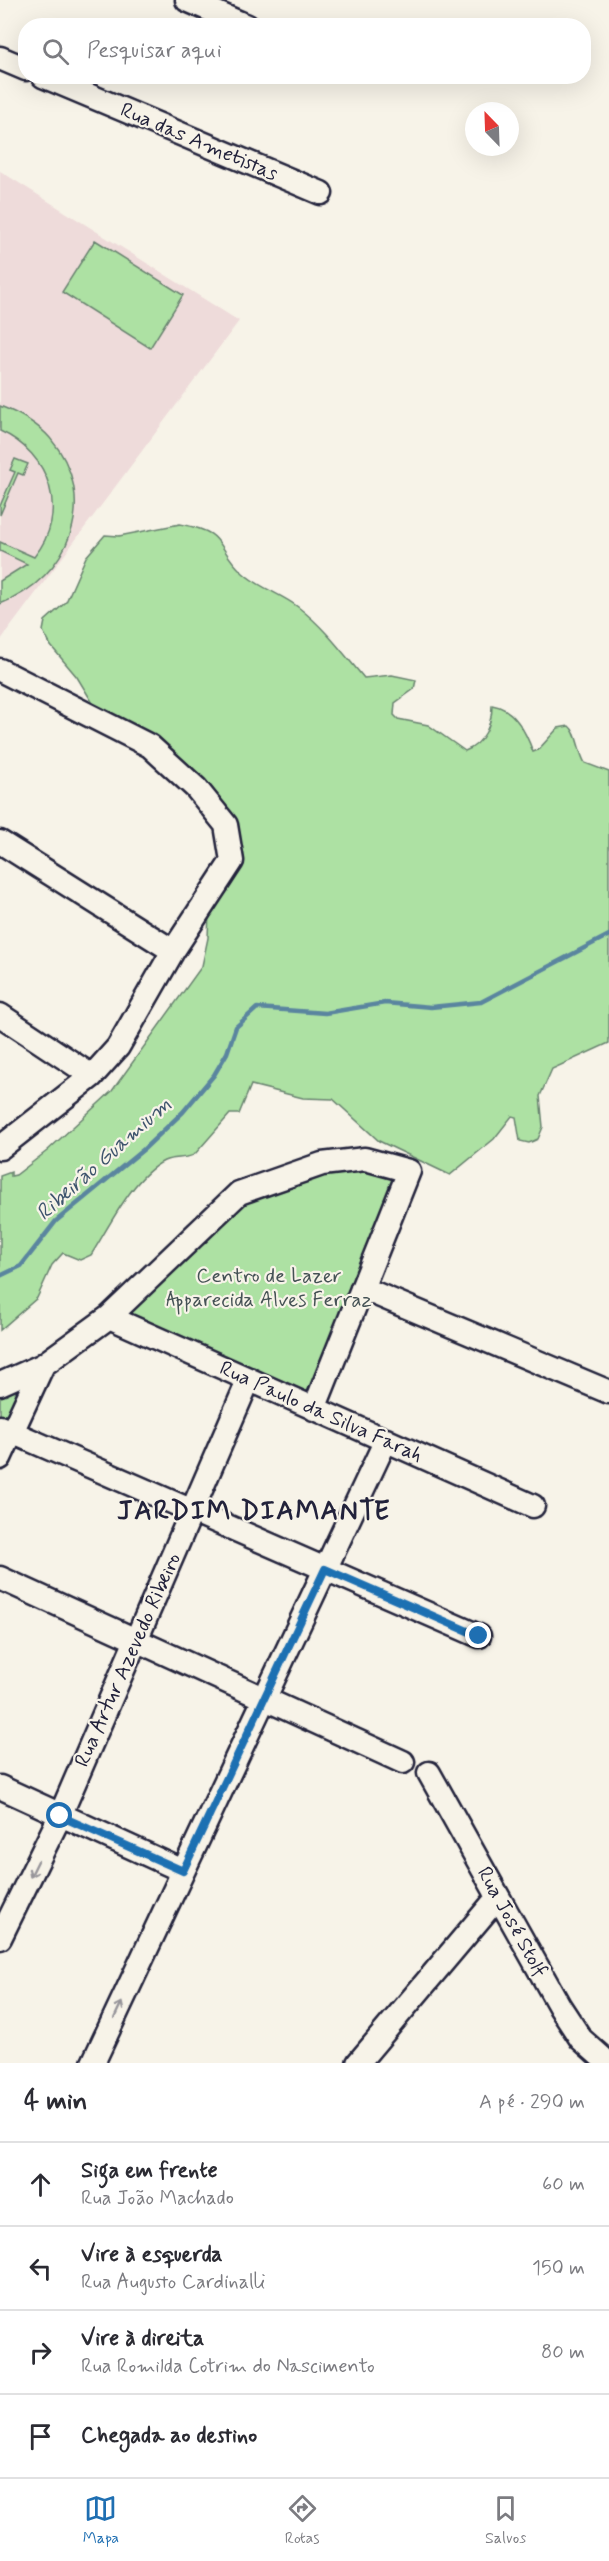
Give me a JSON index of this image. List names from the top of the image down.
{
  "streets": {
    "street": [
      "Rua das Ametistas",
      "Rua Paulo da Silva Farah",
      "Rua Artur Azevedo Ribeiro",
      "Rua José Stolf"
    ]
  },
  "crossings": [
    ["Rua Paulo da Silva Farah", "Rua Artur Azevedo Ribeiro"]
  ],
  "districts": ["JARDIM DIAMANTE"],
  "water": ["Ribeirão Guamium"],
  "parks": ["Centro de Lazer Apparecida Alves Ferraz"],
  "north": "top left",
  "page": {
    "search": "Pesquisar aqui",
    "heading": ["4 min", "A pé · 290 m"],
    "list": [
      ["Siga em frente", "Rua João Machado", "60 m"],
      ["Vire à esquerda", "Rua Augusto Cardinalli", "150 m"],
      ["Vire à direita", "Rua Romilda Cotrim do Nascimento", "80 m"],
      "Chegada ao destino"
    ],
    "nav": ["Mapa", "Rotas", "Salvos"]
  }
}
